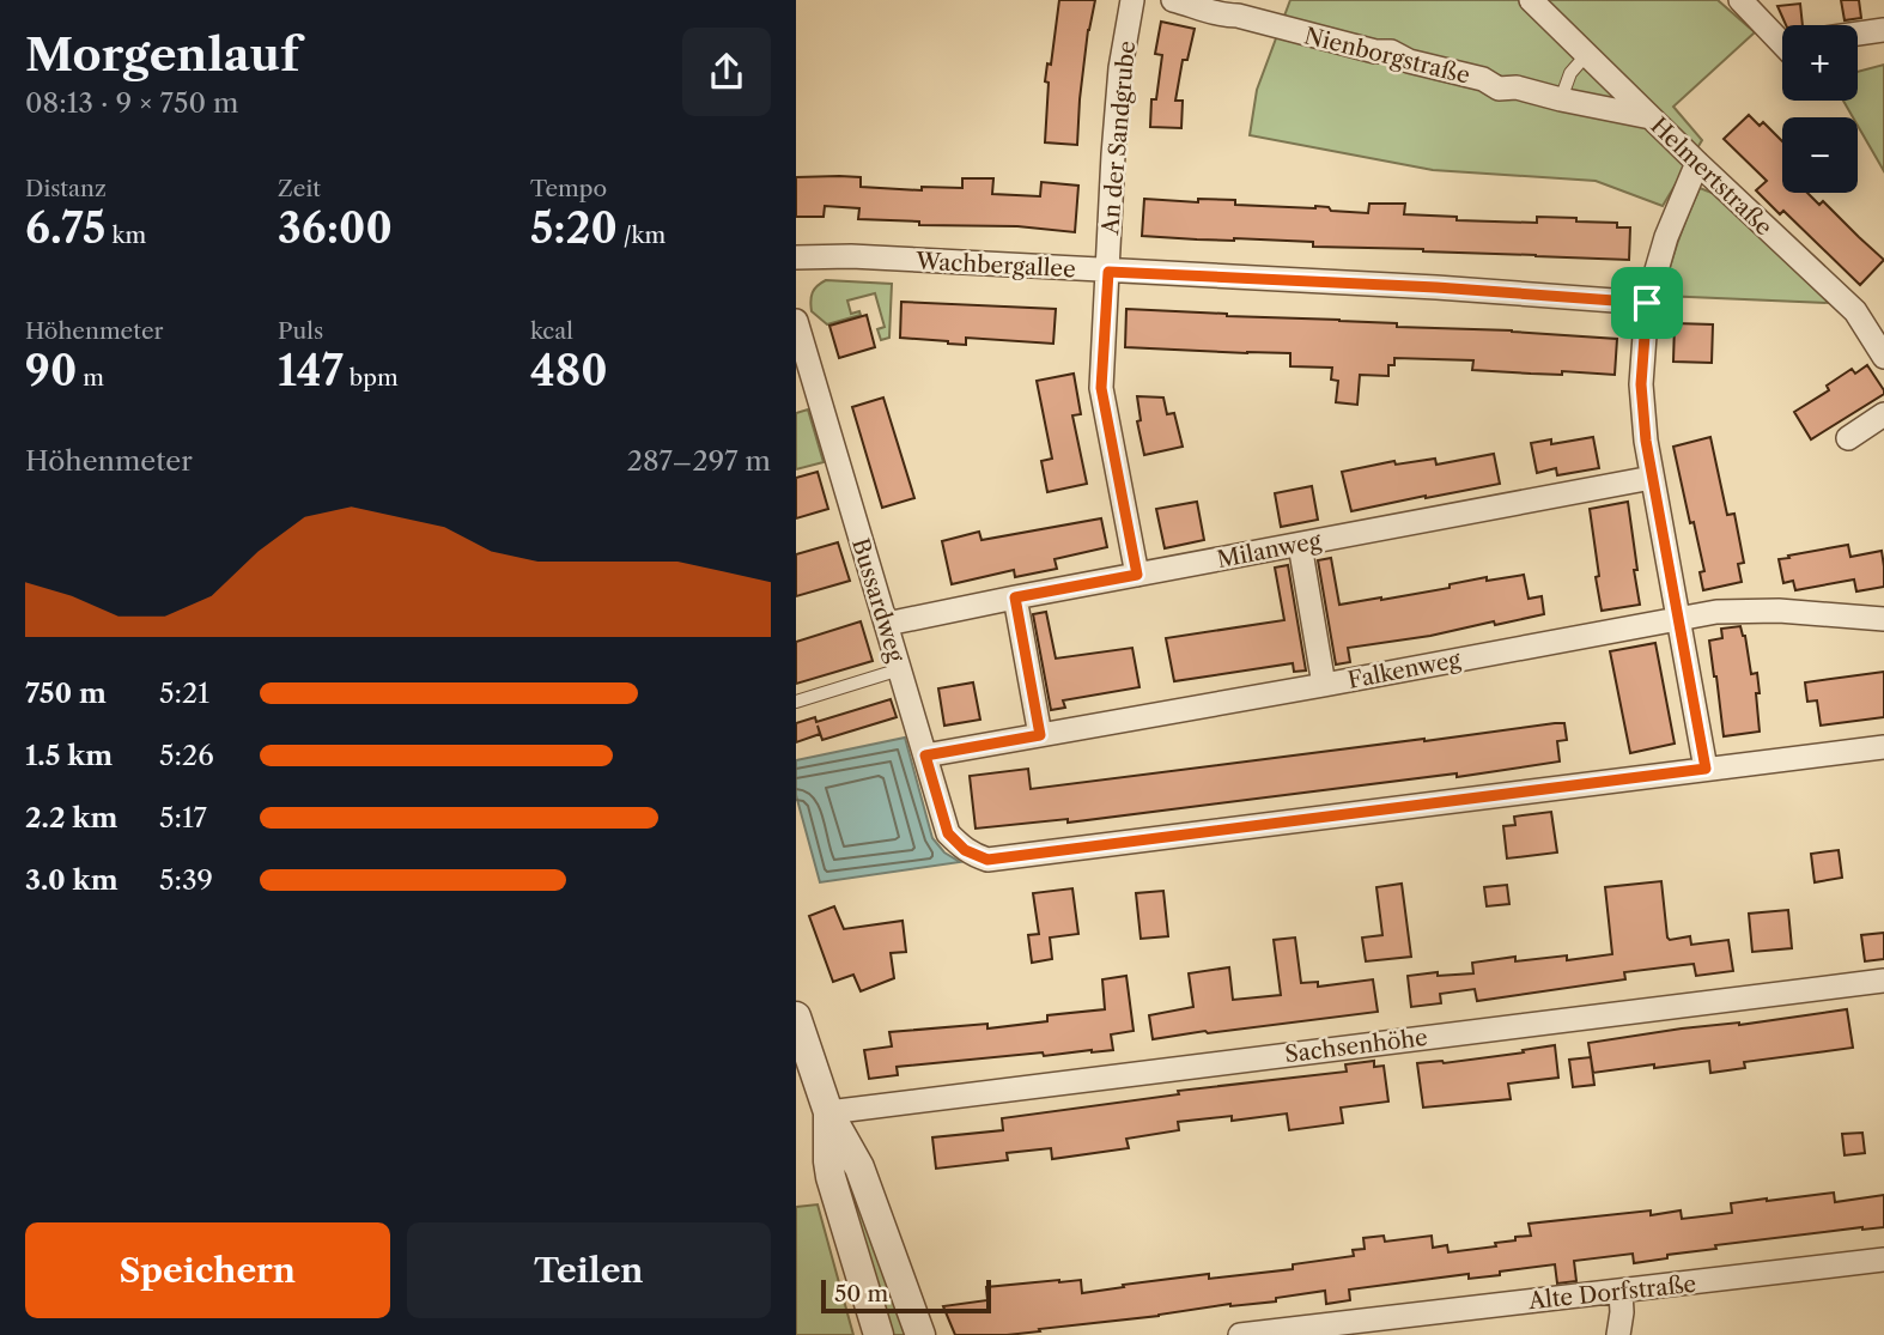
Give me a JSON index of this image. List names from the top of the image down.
{
  "streets": {
    "street": [
      "Nienborgstraße",
      "An der Sandgrube",
      "Helmertstraße",
      "Wachbergallee",
      "Milanweg",
      "Bussardweg",
      "Falkenweg",
      "Sachsenhöhe",
      "Alte Dorfstraße"
    ]
  },
  "crossings": [
    ["Nienborgstraße", "Helmertstraße"],
    ["An der Sandgrube", "Wachbergallee"],
    ["An der Sandgrube", "Milanweg"],
    ["Milanweg", "Bussardweg"],
    ["Bussardweg", "Falkenweg"]
  ],
  "scale_bar": "50 m",
  "page": {
    "heading": ["Morgenlauf", "08:13 · 9 × 750 m"],
    "map_buttons": ["+", "−"],
    "stats": [
      ["Distanz", "6.75 km"],
      ["Zeit", "36:00"],
      ["Tempo", "5:20 /km"],
      ["Höhenmeter", "90 m"],
      ["Puls", "147 bpm"],
      ["kcal", "480"]
    ],
    "chart": ["Höhenmeter", "287–297 m"],
    "list": [
      {
        "name": "750 m",
        "note": "5:21"
      },
      {
        "name": "1.5 km",
        "note": "5:26"
      },
      {
        "name": "2.2 km",
        "note": "5:17"
      },
      {
        "name": "3.0 km",
        "note": "5:39"
      }
    ],
    "buttons": ["Speichern", "Teilen"],
    "scale": "50 m"
  }
}
